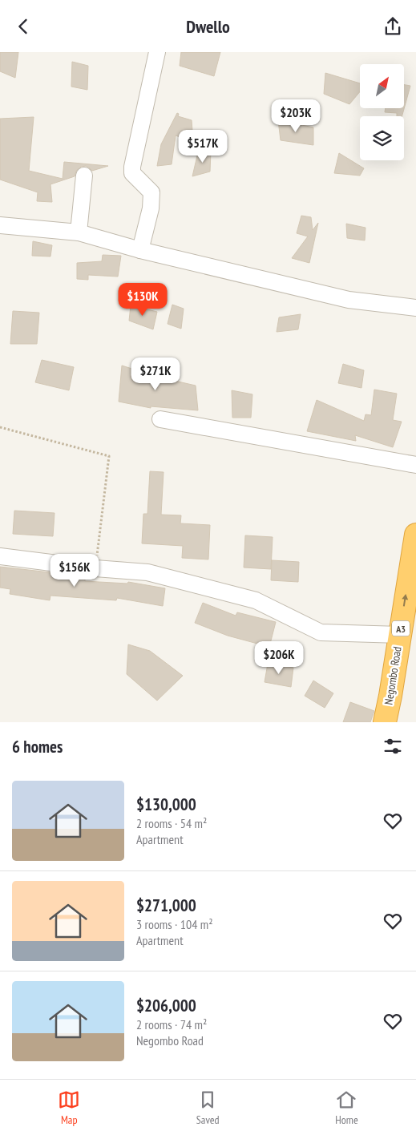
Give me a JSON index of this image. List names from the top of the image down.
{
  "streets": {
    "highway": ["A3", "Negombo Road"]
  },
  "north": "top right",
  "page": {
    "header": "Dwello",
    "price": [
      "$203K",
      "$517K",
      "$130K",
      "$271K",
      "$156K",
      "$206K"
    ],
    "heading": "6 homes",
    "list": [
      {
        "name": "$130,000",
        "note": "2 rooms · 54 m² · Apartment"
      },
      {
        "name": "$271,000",
        "note": "3 rooms · 104 m² · Apartment"
      },
      {
        "name": "$206,000",
        "note": "2 rooms · 74 m² · Negombo Road"
      }
    ],
    "tabs": ["Map", "Saved", "Home"]
  }
}
